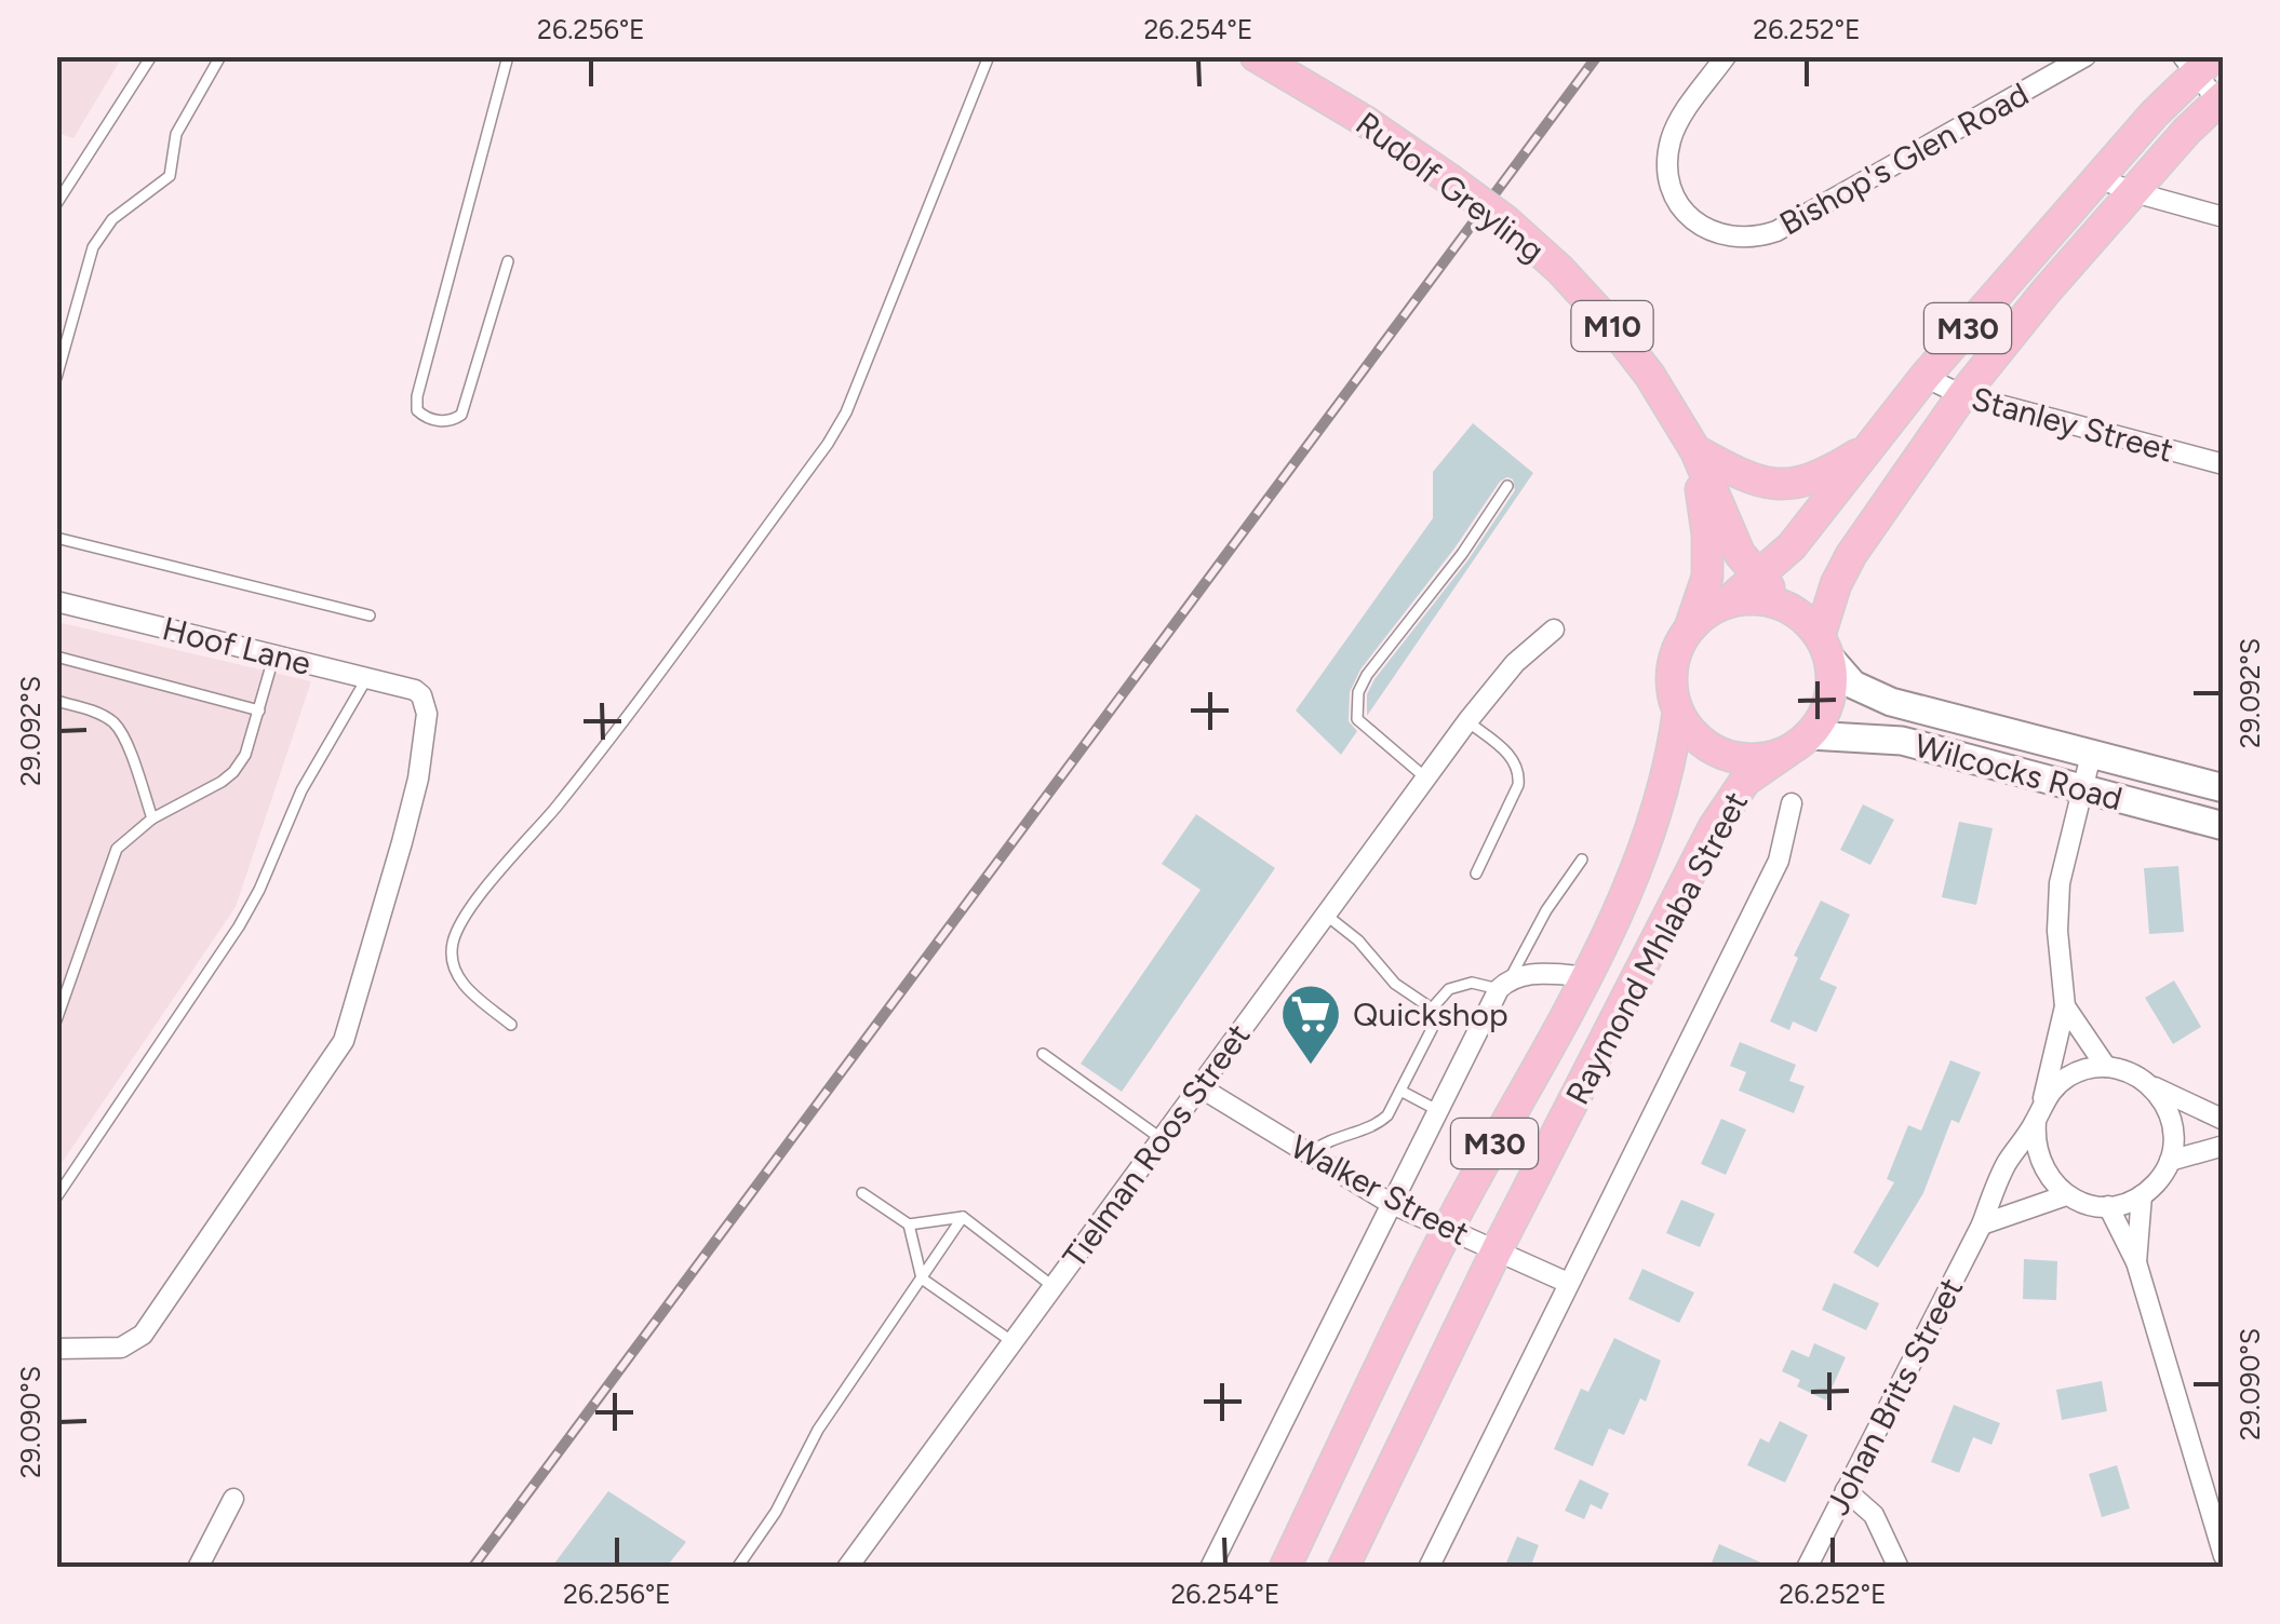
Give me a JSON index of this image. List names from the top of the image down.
{
  "streets": {
    "main road": [
      "Rudolf Greyling",
      "M10",
      "M30",
      "Raymond Mhlaba Street"
    ],
    "street": [
      "Bishop's Glen Road",
      "Stanley Street",
      "Hoof Lane",
      "Wilcocks Road",
      "Tielman Roos Street",
      "Walker Street",
      "Johan Brits Street"
    ]
  },
  "crossings": [
    ["Rudolf Greyling", "M30"],
    ["Rudolf Greyling", "Wilcocks Road"],
    ["Rudolf Greyling", "Raymond Mhlaba Street"],
    ["M30", "Stanley Street"],
    ["M30", "Wilcocks Road"],
    ["M30", "Raymond Mhlaba Street"],
    ["Stanley Street", "Raymond Mhlaba Street"],
    ["Wilcocks Road", "Raymond Mhlaba Street"],
    ["Raymond Mhlaba Street", "Walker Street"],
    ["Tielman Roos Street", "Walker Street"]
  ],
  "places": {
    "supermarket": ["Quickshop"]
  },
  "coordinates": [
    "26.256°E",
    "26.254°E",
    "26.252°E",
    "29.092°S",
    "29.090°S"
  ]
}
